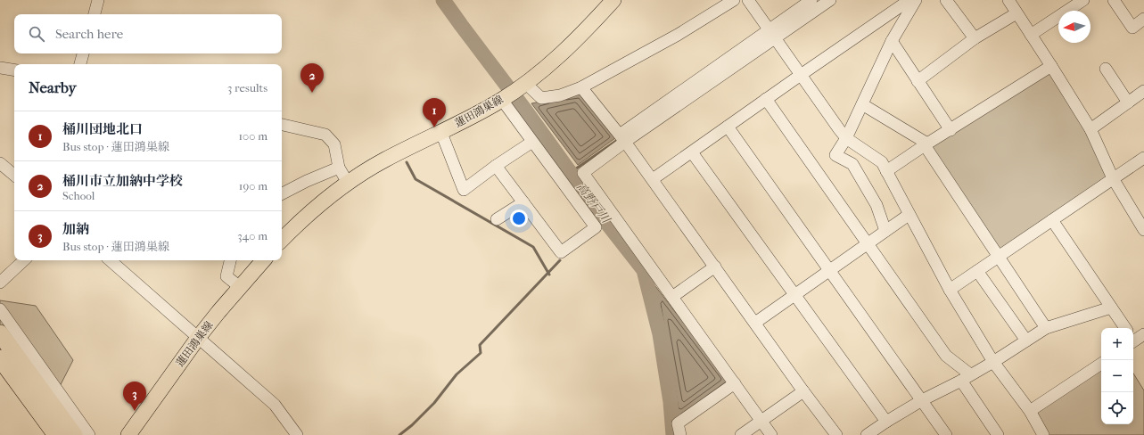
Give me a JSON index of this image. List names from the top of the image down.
{
  "streets": {
    "main road": ["蓮田鴻巣線"]
  },
  "water": ["高野戸川"],
  "north": "left",
  "page": {
    "search": "Search here",
    "pins": ["2", "1", "3"],
    "heading": ["Nearby", "3 results"],
    "list": [
      {
        "mark": "1",
        "name": "桶川団地北口",
        "note": "Bus stop · 蓮田鴻巣線",
        "value": "100 m"
      },
      {
        "mark": "2",
        "name": "桶川市立加納中学校",
        "note": "School",
        "value": "190 m"
      },
      {
        "mark": "3",
        "name": "加納",
        "note": "Bus stop · 蓮田鴻巣線",
        "value": "340 m"
      }
    ],
    "map_buttons": ["+", "−"]
  }
}
